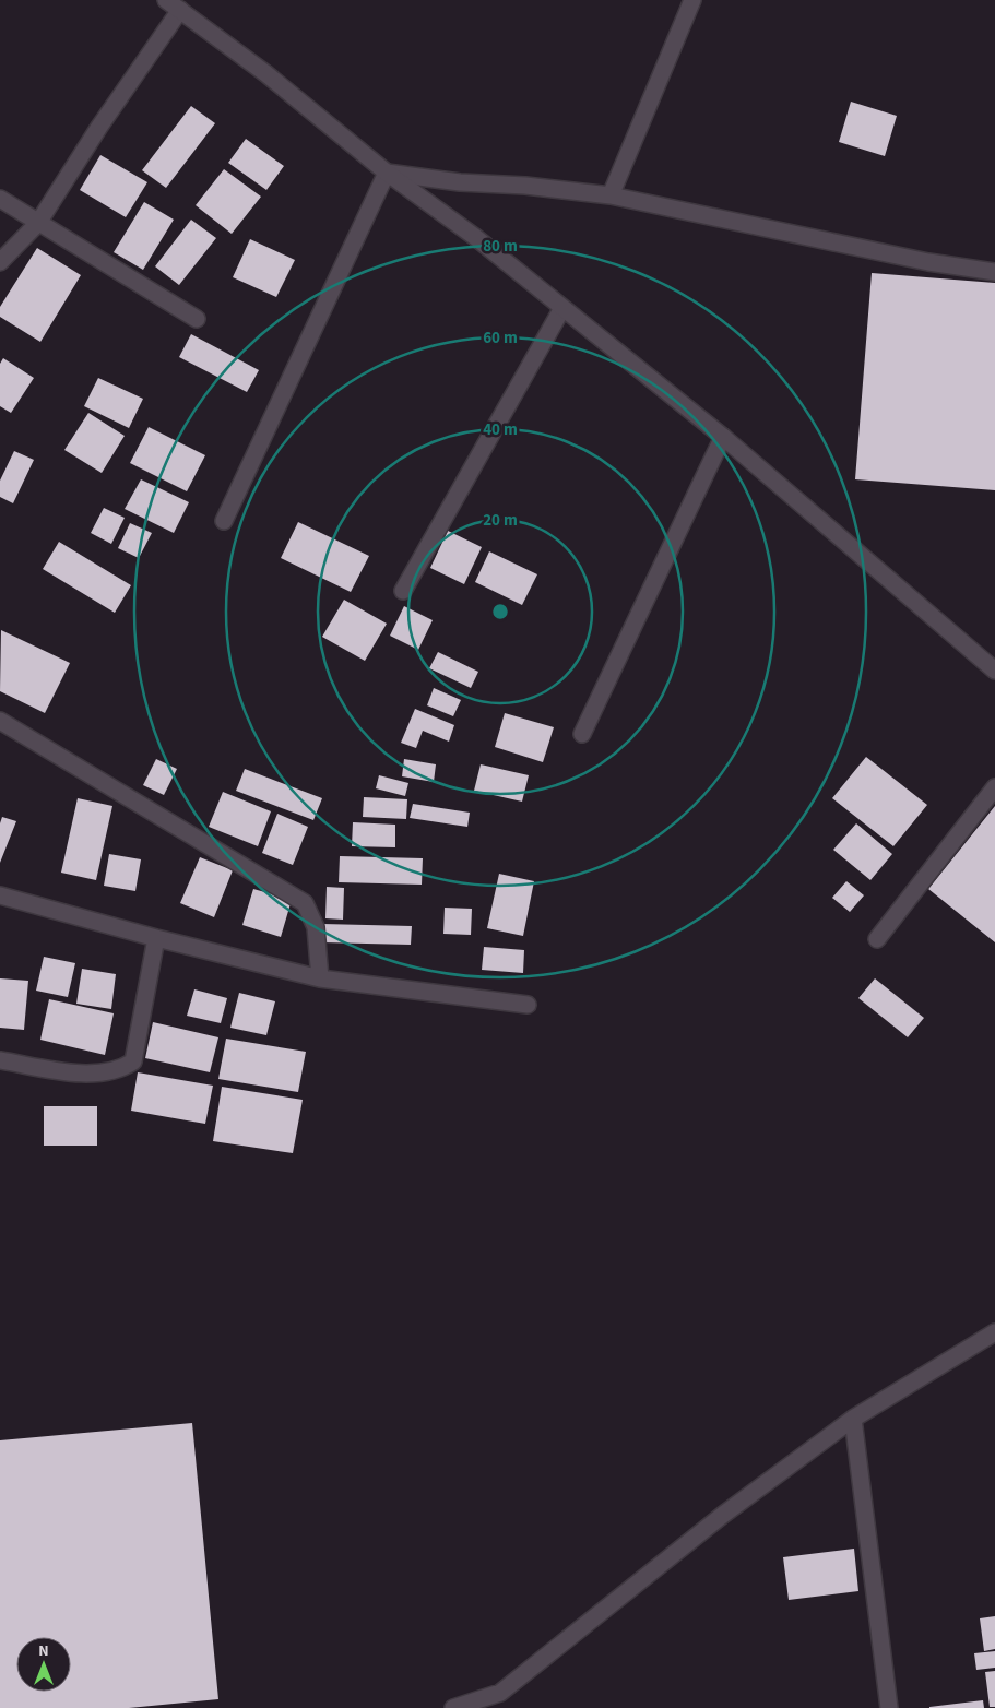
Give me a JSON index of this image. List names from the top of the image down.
{
  "north": "top",
  "rings": [
    "80 m",
    "60 m",
    "40 m",
    "20 m"
  ]
}
